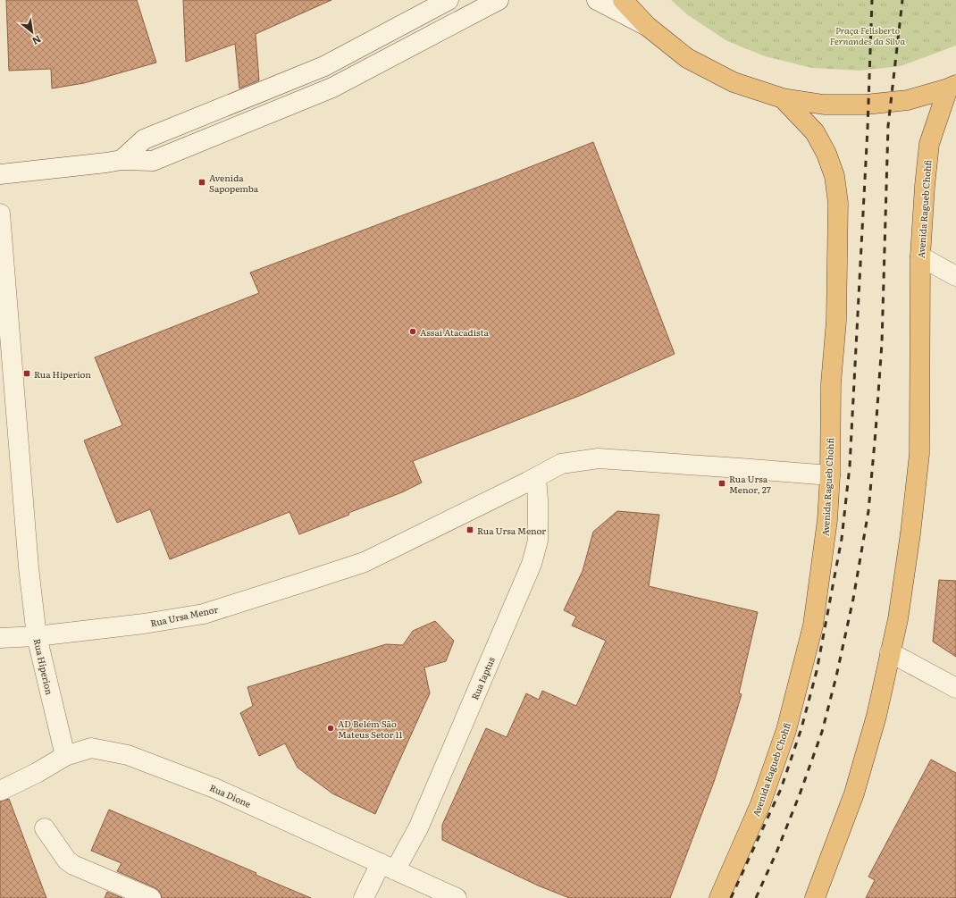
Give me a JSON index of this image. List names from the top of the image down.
{
  "streets": {
    "highway": ["Avenida Ragueb Chohfi"],
    "street": [
      "Rua Ursa Menor",
      "Rua Hiperion",
      "Rua Iaptus",
      "Rua Dione"
    ]
  },
  "crossings": [
    ["Avenida Ragueb Chohfi", "Rua Ursa Menor"],
    ["Rua Ursa Menor", "Rua Hiperion"],
    ["Rua Ursa Menor", "Rua Iaptus"],
    ["Rua Hiperion", "Rua Dione"],
    ["Rua Iaptus", "Rua Dione"]
  ],
  "parks": ["Praça Felisberto Fernandes da Silva"],
  "places": {
    "transit": [
      "Avenida Sapopemba",
      "Rua Hiperion",
      "Rua Ursa Menor, 27",
      "Rua Ursa Menor"
    ],
    "other": ["Assaí Atacadista", "AD Belém São Mateus Setor 11"]
  },
  "north": "bottom right"
}
